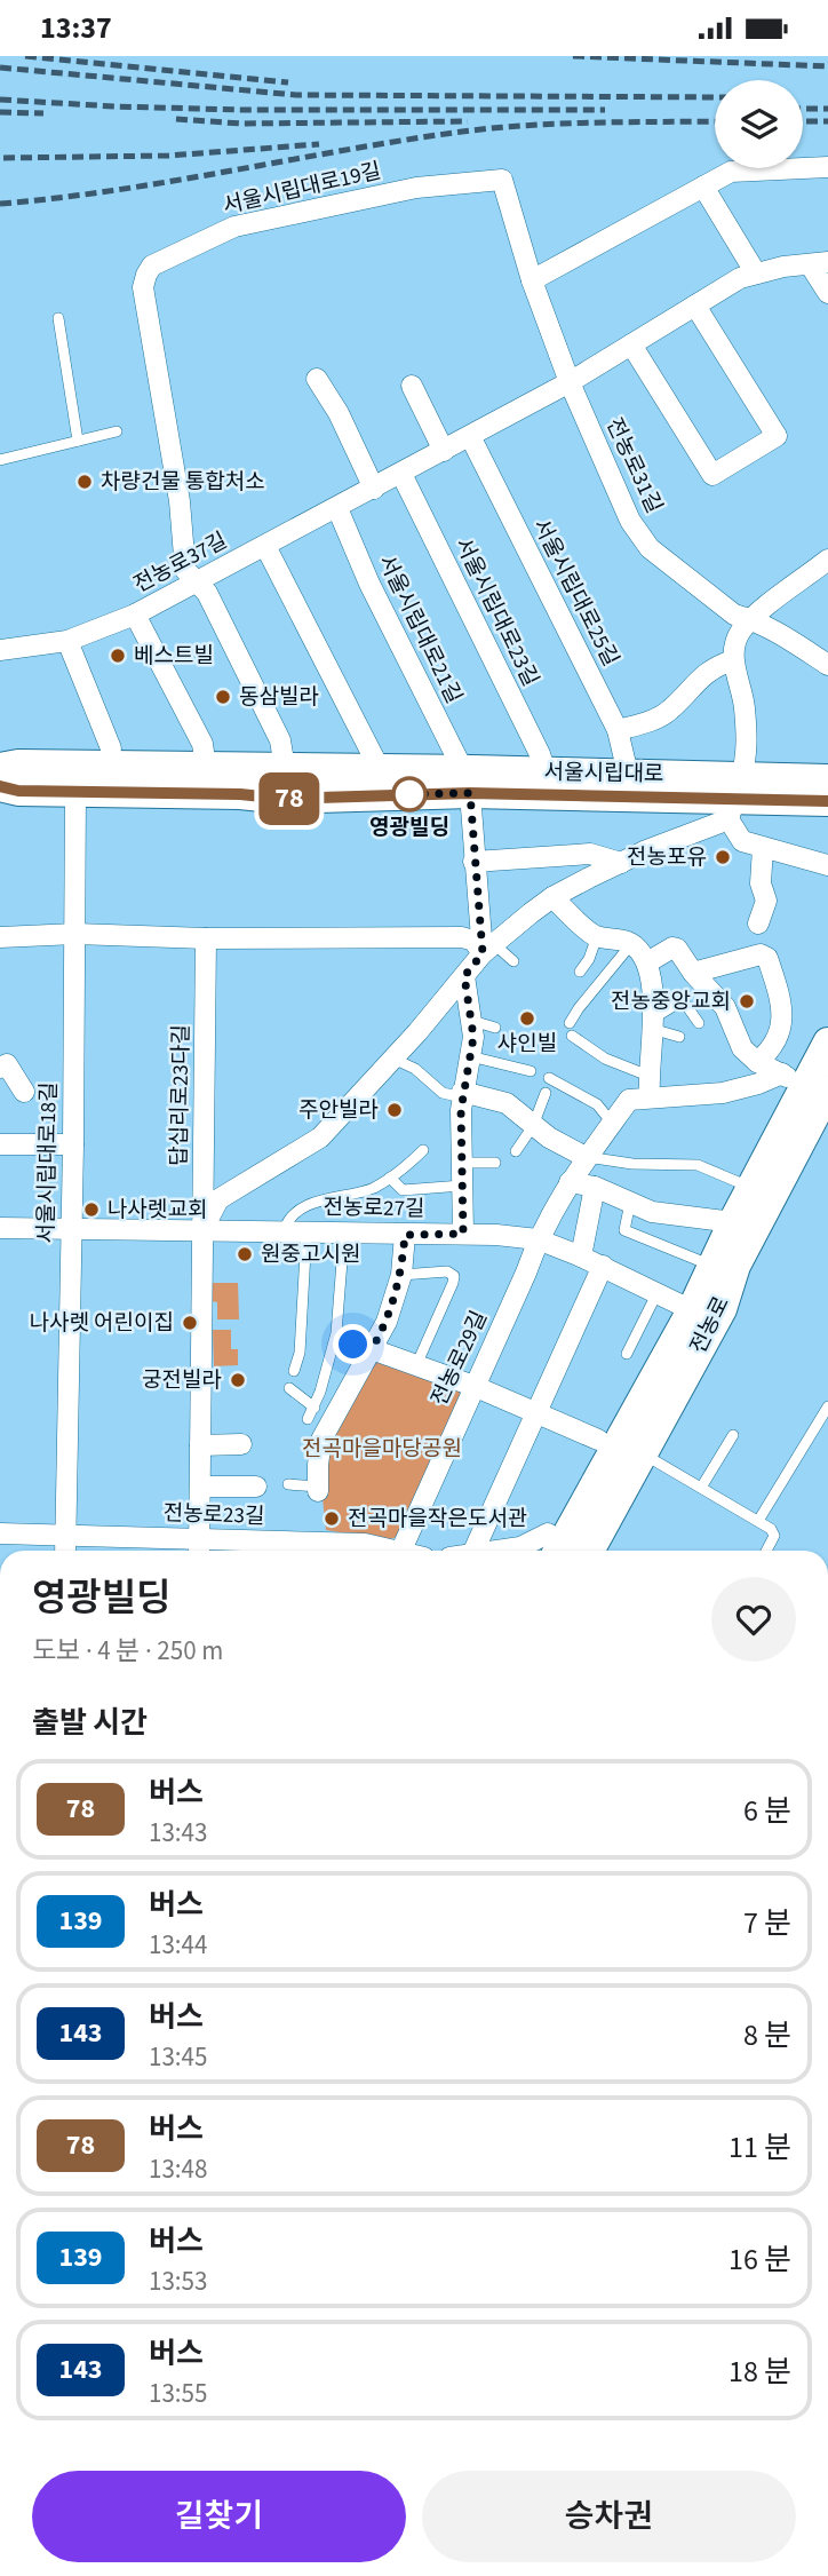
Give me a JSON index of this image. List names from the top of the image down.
{
  "streets": {
    "main road": ["서울시립대로", "전농로"],
    "street": [
      "서울시립대로19길",
      "전농로31길",
      "전농로37길",
      "서울시립대로25길",
      "서울시립대로23길",
      "서울시립대로21길",
      "답십리로23다길",
      "서울시립대로18길",
      "전농로27길",
      "전농로29길",
      "전농로23길"
    ]
  },
  "crossings": [
    ["서울시립대로19길", "전농로31길"],
    ["서울시립대로19길", "전농로37길"],
    ["서울시립대로19길", "서울시립대로"],
    ["전농로31길", "전농로37길"],
    ["전농로37길", "서울시립대로25길"],
    ["전농로37길", "서울시립대로23길"],
    ["전농로37길", "서울시립대로21길"],
    ["서울시립대로25길", "서울시립대로"],
    ["서울시립대로23길", "서울시립대로"],
    ["서울시립대로21길", "서울시립대로"],
    ["서울시립대로", "서울시립대로18길"],
    ["답십리로23다길", "전농로27길"],
    ["답십리로23다길", "전농로23길"],
    ["서울시립대로18길", "전농로27길"],
    ["서울시립대로18길", "전농로23길"],
    ["전농로27길", "전농로"],
    ["전농로27길", "전농로29길"],
    ["전농로", "전농로29길"]
  ],
  "parks": ["전곡마을마당공원"],
  "places": [
    "차량건물 통합처소",
    "베스트빌",
    "동삼빌라",
    "영광빌딩",
    "전농포유",
    "전농중앙교회",
    "샤인빌",
    "주안빌라",
    "나사렛교회",
    "원중고시원",
    "나사렛 어린이집",
    "궁전빌라",
    "전곡마을작은도서관"
  ],
  "lines": ["bus line 78"],
  "page": {
    "status": "13:37",
    "on_map": "78",
    "heading": [
      ["영광빌딩", "도보 · 4 분 · 250 m"],
      "출발 시간"
    ],
    "list": [
      {
        "mark": "78",
        "name": "버스",
        "note": "13:43",
        "value": "6 분"
      },
      {
        "mark": "139",
        "name": "버스",
        "note": "13:44",
        "value": "7 분"
      },
      {
        "mark": "143",
        "name": "버스",
        "note": "13:45",
        "value": "8 분"
      },
      {
        "mark": "78",
        "name": "버스",
        "note": "13:48",
        "value": "11 분"
      },
      {
        "mark": "139",
        "name": "버스",
        "note": "13:53",
        "value": "16 분"
      },
      {
        "mark": "143",
        "name": "버스",
        "note": "13:55",
        "value": "18 분"
      }
    ],
    "buttons": ["길찾기", "승차권"]
  }
}
